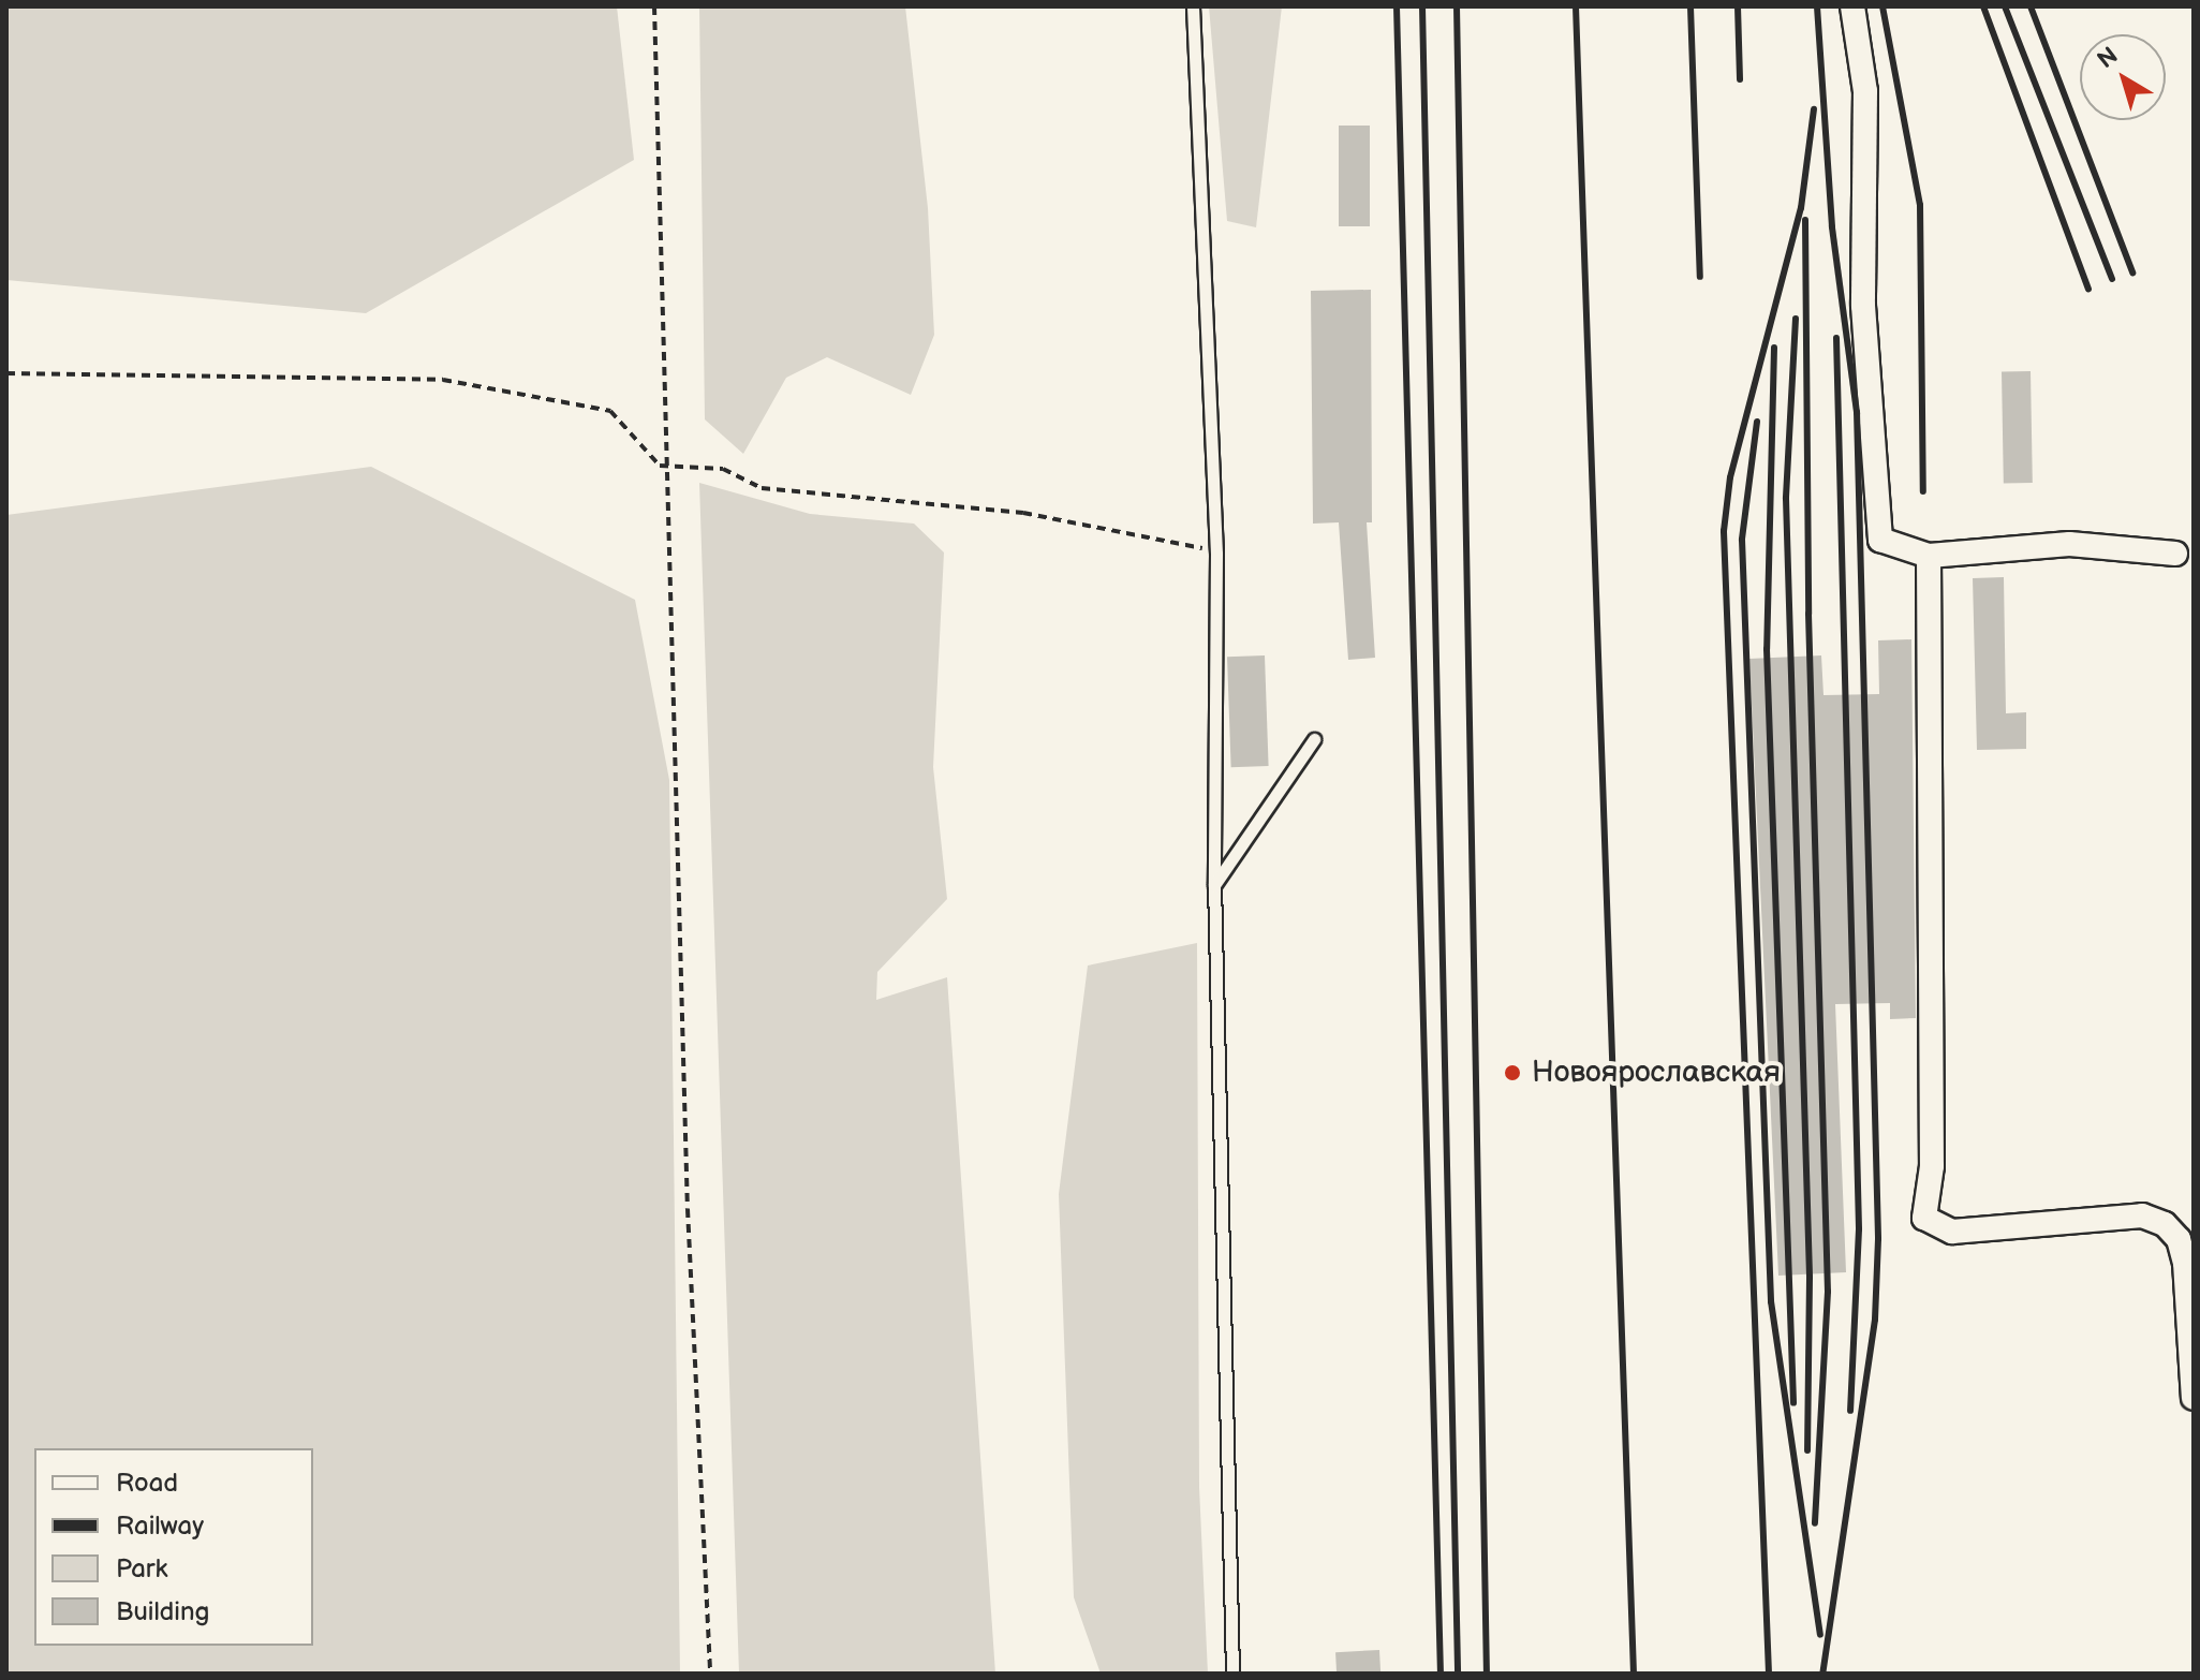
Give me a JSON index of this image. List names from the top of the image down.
{
  "places": ["Новоярославская"],
  "legend": [
    "Road",
    "Railway",
    "Park",
    "Building"
  ],
  "north": "top left"
}
